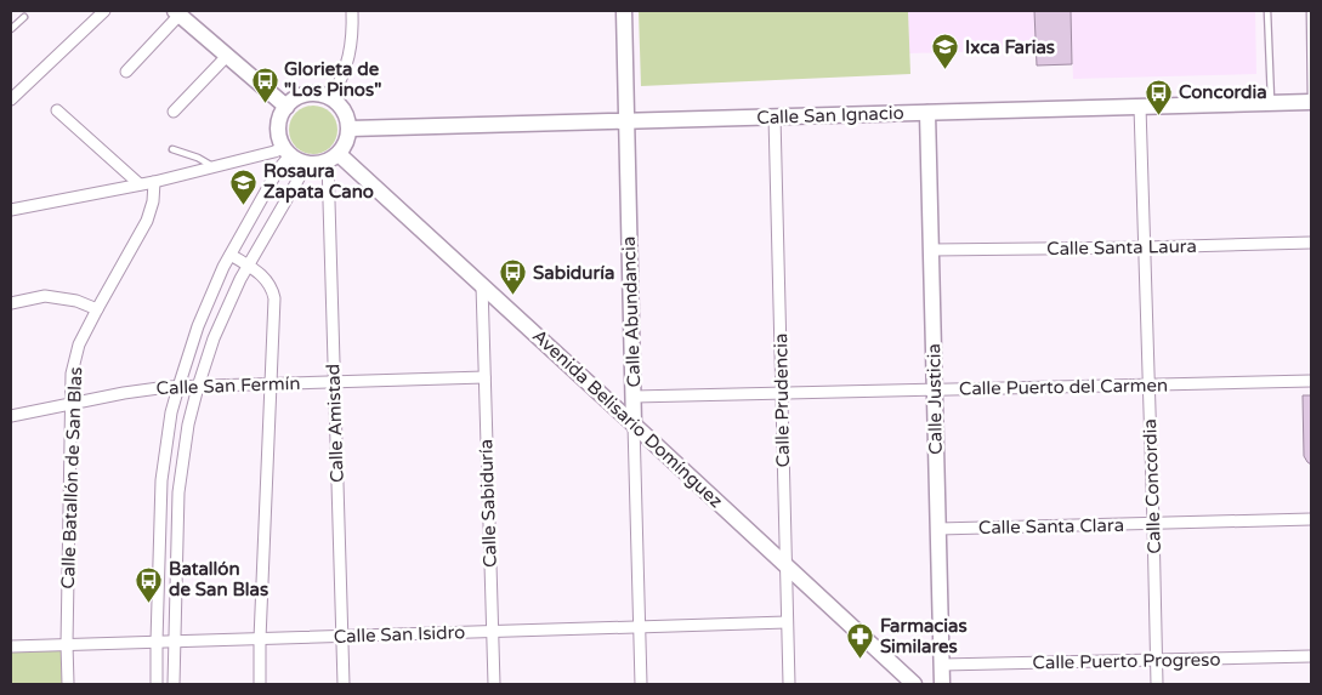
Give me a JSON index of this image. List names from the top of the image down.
{
  "streets": {
    "street": [
      "Calle San Ignacio",
      "Calle Santa Laura",
      "Calle Abundancia",
      "Calle San Fermín",
      "Calle Puerto del Carmen",
      "Calle Justicia",
      "Calle Prudencia",
      "Avenida Belisario Domínguez",
      "Calle Amistad",
      "Calle Batallón de San Blas",
      "Calle Concordia",
      "Calle Sabiduría",
      "Calle Santa Clara",
      "Calle San Isidro",
      "Calle Puerto Progreso"
    ]
  },
  "crossings": [
    ["Calle San Ignacio", "Calle Abundancia"],
    ["Calle San Ignacio", "Calle Justicia"],
    ["Calle San Ignacio", "Calle Prudencia"],
    ["Calle San Ignacio", "Avenida Belisario Domínguez"],
    ["Calle San Ignacio", "Calle Amistad"],
    ["Calle San Ignacio", "Calle Concordia"],
    ["Calle Santa Laura", "Calle Justicia"],
    ["Calle Santa Laura", "Calle Concordia"],
    ["Calle Abundancia", "Calle Puerto del Carmen"],
    ["Calle Abundancia", "Avenida Belisario Domínguez"],
    ["Calle Abundancia", "Calle San Isidro"],
    ["Calle San Fermín", "Calle Amistad"],
    ["Calle San Fermín", "Calle Batallón de San Blas"],
    ["Calle San Fermín", "Calle Sabiduría"],
    ["Calle Puerto del Carmen", "Calle Justicia"],
    ["Calle Puerto del Carmen", "Calle Prudencia"],
    ["Calle Puerto del Carmen", "Calle Concordia"],
    ["Calle Justicia", "Calle Santa Clara"],
    ["Calle Justicia", "Calle Puerto Progreso"],
    ["Calle Prudencia", "Avenida Belisario Domínguez"],
    ["Calle Prudencia", "Calle San Isidro"],
    ["Avenida Belisario Domínguez", "Calle Amistad"],
    ["Avenida Belisario Domínguez", "Calle Sabiduría"],
    ["Calle Amistad", "Calle San Isidro"],
    ["Calle Batallón de San Blas", "Calle San Isidro"],
    ["Calle Concordia", "Calle Santa Clara"],
    ["Calle Concordia", "Calle Puerto Progreso"],
    ["Calle Sabiduría", "Calle San Isidro"]
  ],
  "places": {
    "school or university": ["Ixca Farias", "Rosaura Zapata Cano"],
    "bus stop": [
      "Glorieta de \"Los Pinos\"",
      "Concordia",
      "Sabiduría",
      "Batallón de San Blas"
    ],
    "pharmacy": ["Farmacias Similares"]
  }
}
